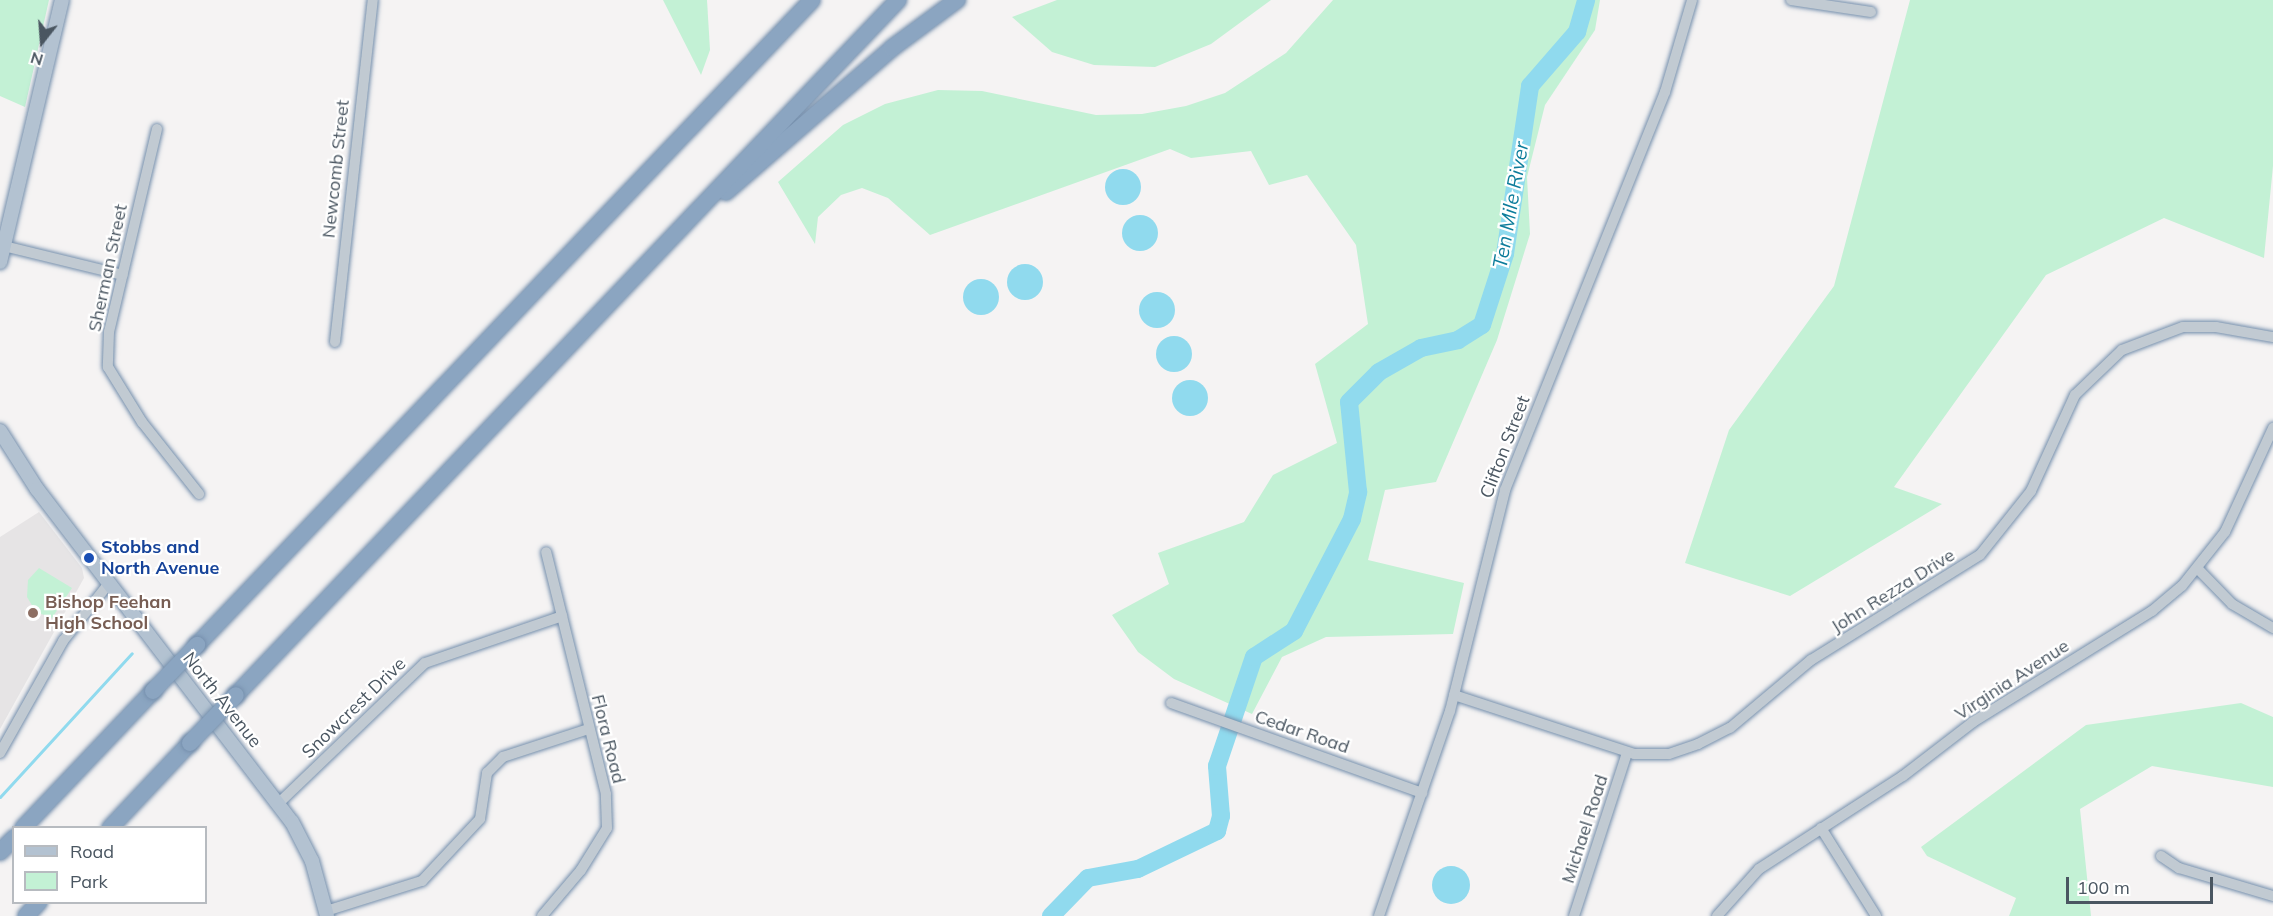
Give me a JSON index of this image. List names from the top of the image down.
{
  "streets": {
    "main road": ["North Avenue"],
    "street": [
      "Newcomb Street",
      "Sherman Street",
      "Clifton Street",
      "John Rezza Drive",
      "Virginia Avenue",
      "Snowcrest Drive",
      "Cedar Road",
      "Flora Road",
      "Michael Road"
    ]
  },
  "crossings": [
    ["Clifton Street", "John Rezza Drive"],
    ["Clifton Street", "Cedar Road"],
    ["John Rezza Drive", "Michael Road"],
    ["North Avenue", "Snowcrest Drive"],
    ["Snowcrest Drive", "Flora Road"]
  ],
  "water": ["Ten Mile River"],
  "places": ["Stobbs and North Avenue", "Bishop Feehan High School"],
  "legend": ["Road", "Park"],
  "scale_bar": "100 m",
  "north": "bottom"
}
